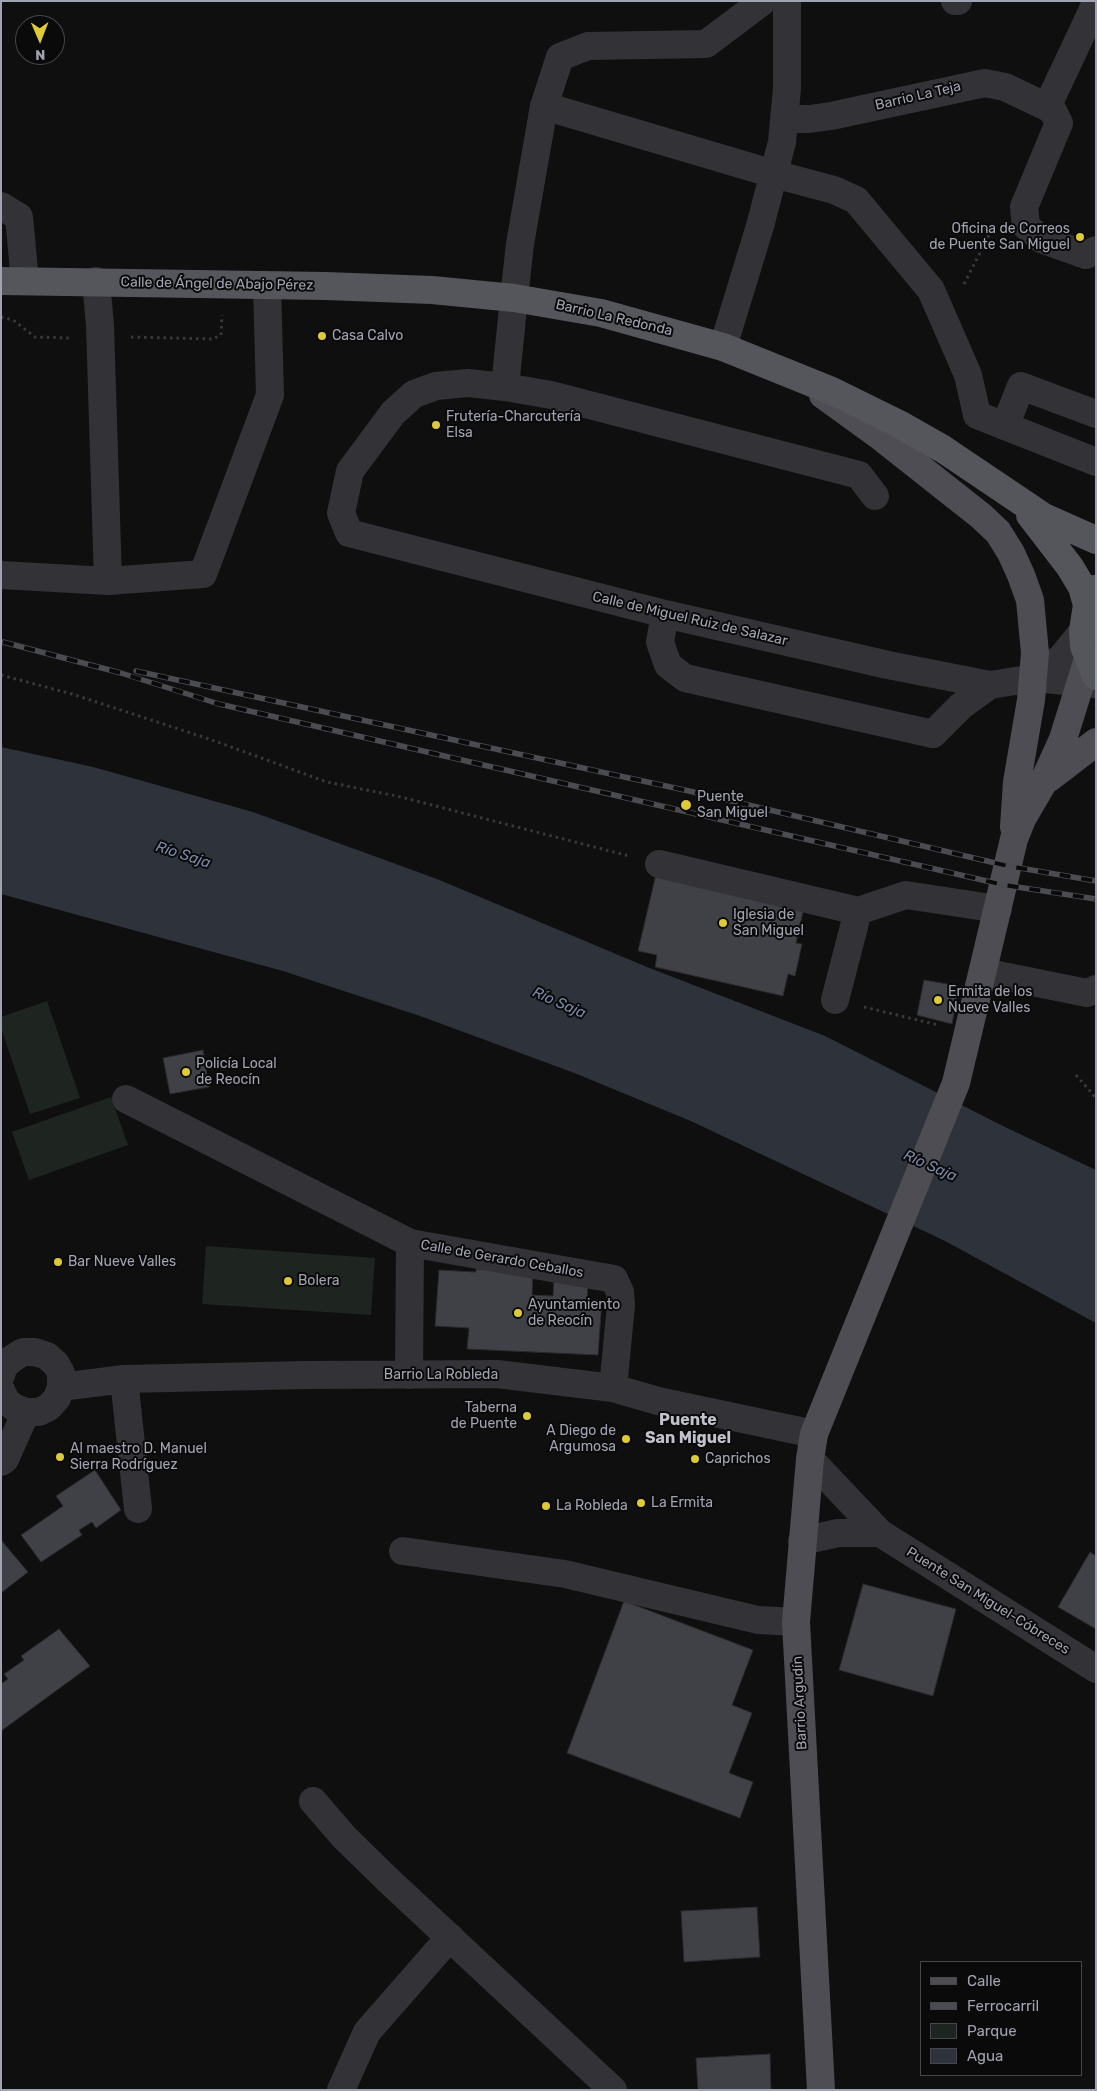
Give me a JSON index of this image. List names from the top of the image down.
{
  "streets": {
    "highway": ["Calle de Ángel de Abajo Pérez", "Barrio La Redonda"],
    "main road": ["Barrio Argudín"],
    "street": [
      "Barrio La Teja",
      "Calle de Miguel Ruiz de Salazar",
      "Calle de Gerardo Ceballos",
      "Barrio La Robleda",
      "Puente San Miguel-Cóbreces"
    ]
  },
  "crossings": [
    ["Calle de Ángel de Abajo Pérez", "Barrio La Redonda"],
    ["Calle de Gerardo Ceballos", "Barrio La Robleda"],
    ["Barrio La Robleda", "Puente San Miguel-Cóbreces"],
    ["Barrio La Robleda", "Barrio Argudín"],
    ["Puente San Miguel-Cóbreces", "Barrio Argudín"]
  ],
  "districts": ["Puente San Miguel"],
  "water": ["Río Saja"],
  "places": [
    "Oficina de Correos de Puente San Miguel",
    "Casa Calvo",
    "Frutería-Charcutería Elsa",
    "Puente San Miguel",
    "Iglesia de San Miguel",
    "Ermita de los Nueve Valles",
    "Policía Local de Reocín",
    "Bar Nueve Valles",
    "Bolera",
    "Ayuntamiento de Reocín",
    "Taberna de Puente",
    "A Diego de Argumosa",
    "Al maestro D. Manuel Sierra Rodríguez",
    "Caprichos",
    "La Ermita",
    "La Robleda"
  ],
  "legend": [
    "Calle",
    "Ferrocarril",
    "Parque",
    "Agua"
  ],
  "north": "bottom"
}
